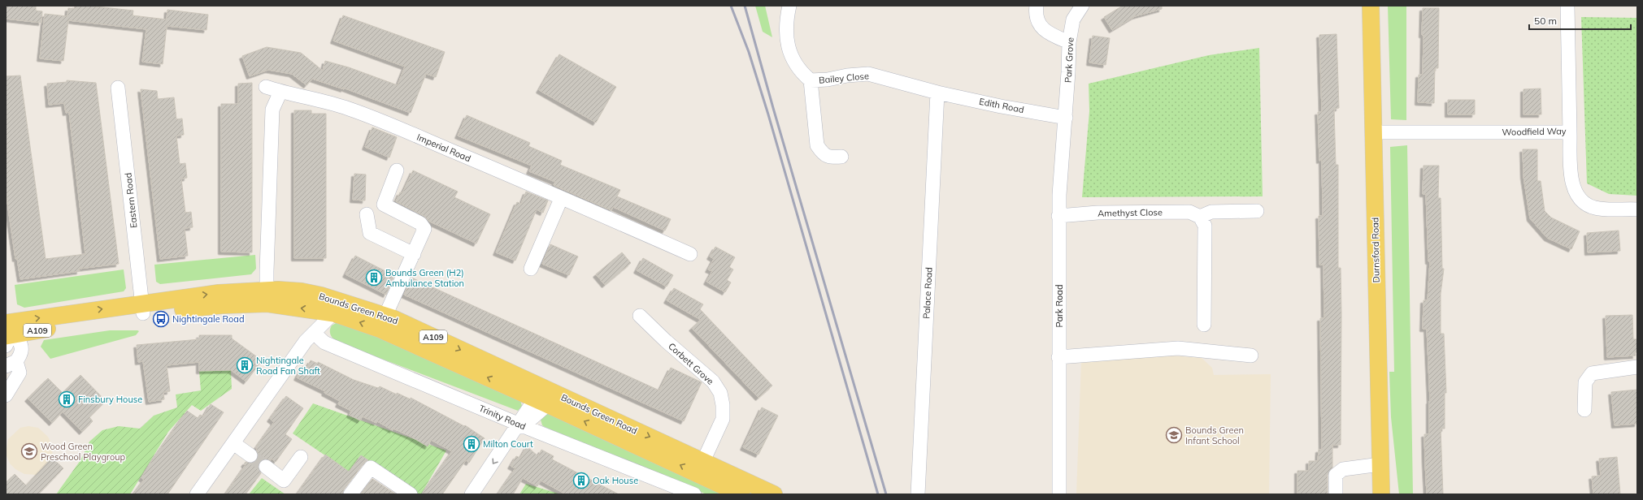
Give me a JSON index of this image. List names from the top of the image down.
{
  "streets": {
    "main road": ["Durnsford Road", "Bounds Green Road", "A109"],
    "street": [
      "Park Grove",
      "Bailey Close",
      "Edith Road",
      "Woodfield Way",
      "Imperial Road",
      "Eastern Road",
      "Amethyst Close",
      "Palace Road",
      "Park Road",
      "Corbett Grove",
      "Trinity Road"
    ]
  },
  "crossings": [
    ["Park Grove", "Edith Road"],
    ["Park Grove", "Park Road"],
    ["Bailey Close", "Edith Road"],
    ["Bailey Close", "Palace Road"],
    ["Edith Road", "Palace Road"],
    ["Edith Road", "Park Road"],
    ["Woodfield Way", "Durnsford Road"],
    ["Eastern Road", "Bounds Green Road"],
    ["Amethyst Close", "Park Road"],
    ["Bounds Green Road", "Corbett Grove"]
  ],
  "places": {
    "building": [
      "Bounds Green (H2) Ambulance Station",
      "Nightingale Road Fan Shaft",
      "Finsbury House",
      "Milton Court",
      "Oak House"
    ],
    "bus stop": ["Nightingale Road"],
    "school or university": ["Bounds Green Infant School", "Wood Green Preschool Playgroup"]
  },
  "scale_bar": "50 m"
}
